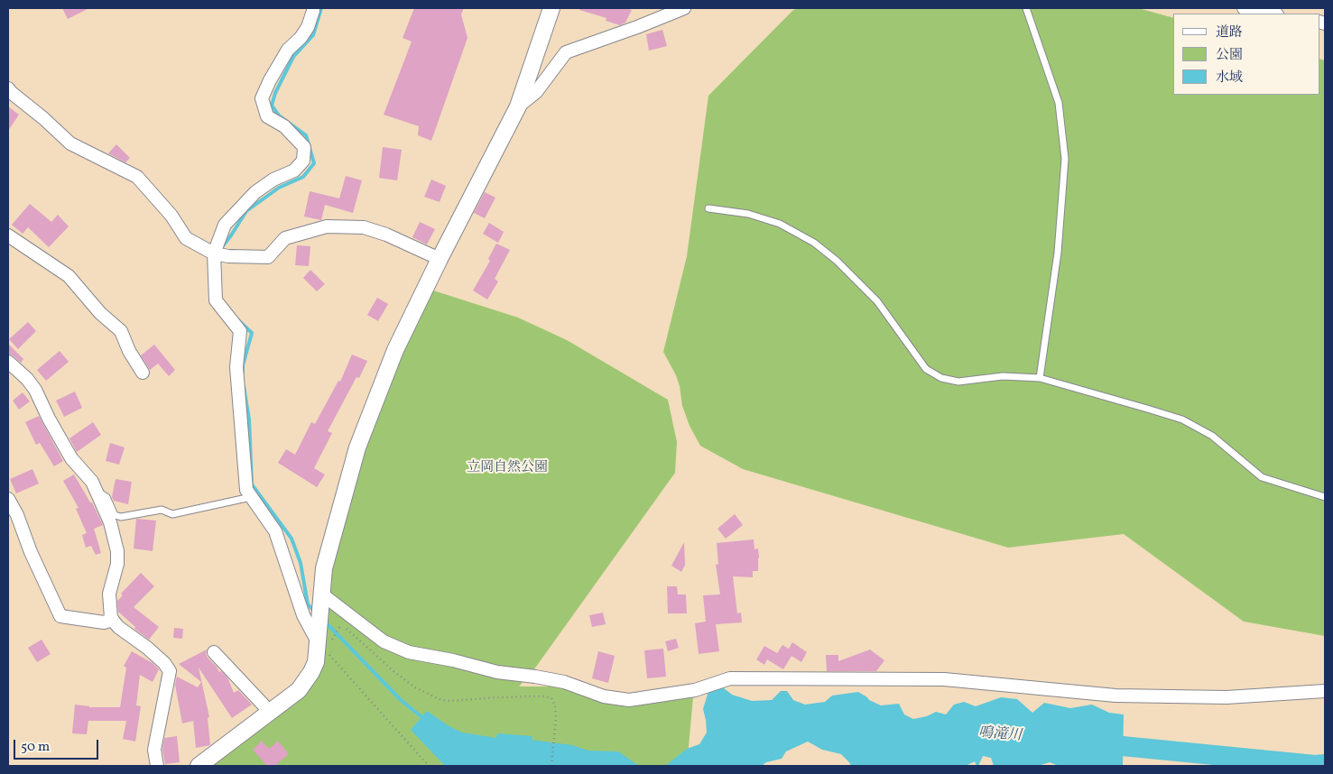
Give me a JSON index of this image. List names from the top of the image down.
{
  "water": ["鳴滝川"],
  "parks": ["立岡自然公園"],
  "legend": ["道路", "公園", "水域"],
  "scale_bar": "50 m"
}
